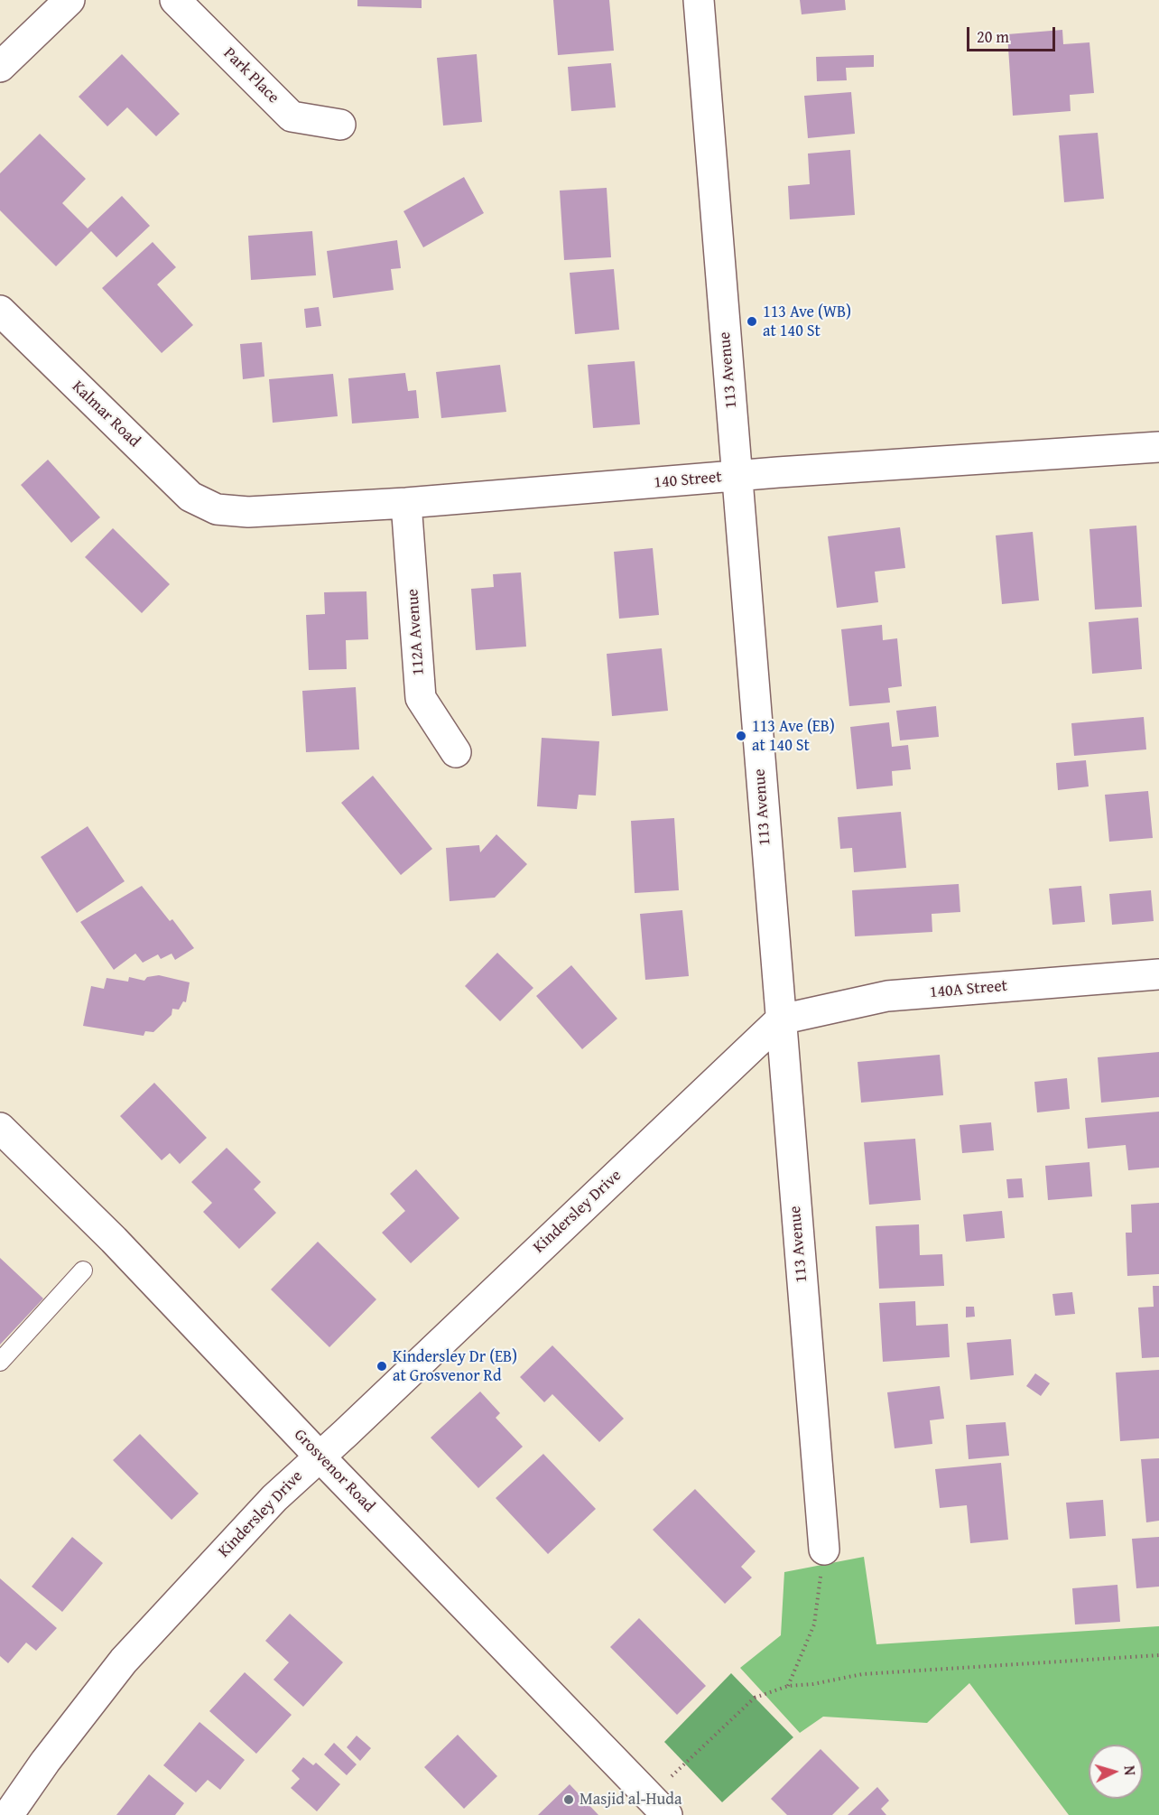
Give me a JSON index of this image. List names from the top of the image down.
{
  "streets": {
    "street": [
      "Park Place",
      "113 Avenue",
      "Kalmar Road",
      "140 Street",
      "112A Avenue",
      "140A Street",
      "Kindersley Drive",
      "Grosvenor Road"
    ]
  },
  "crossings": [
    ["113 Avenue", "140 Street"],
    ["113 Avenue", "140A Street"],
    ["113 Avenue", "Kindersley Drive"],
    ["Kalmar Road", "140 Street"],
    ["140 Street", "112A Avenue"],
    ["140A Street", "Kindersley Drive"],
    ["Kindersley Drive", "Grosvenor Road"]
  ],
  "places": [
    "113 Ave (WB) at 140 St",
    "113 Ave (EB) at 140 St",
    "Kindersley Dr (EB) at Grosvenor Rd",
    "Masjid al-Huda"
  ],
  "scale_bar": "20 m",
  "north": "right"
}
